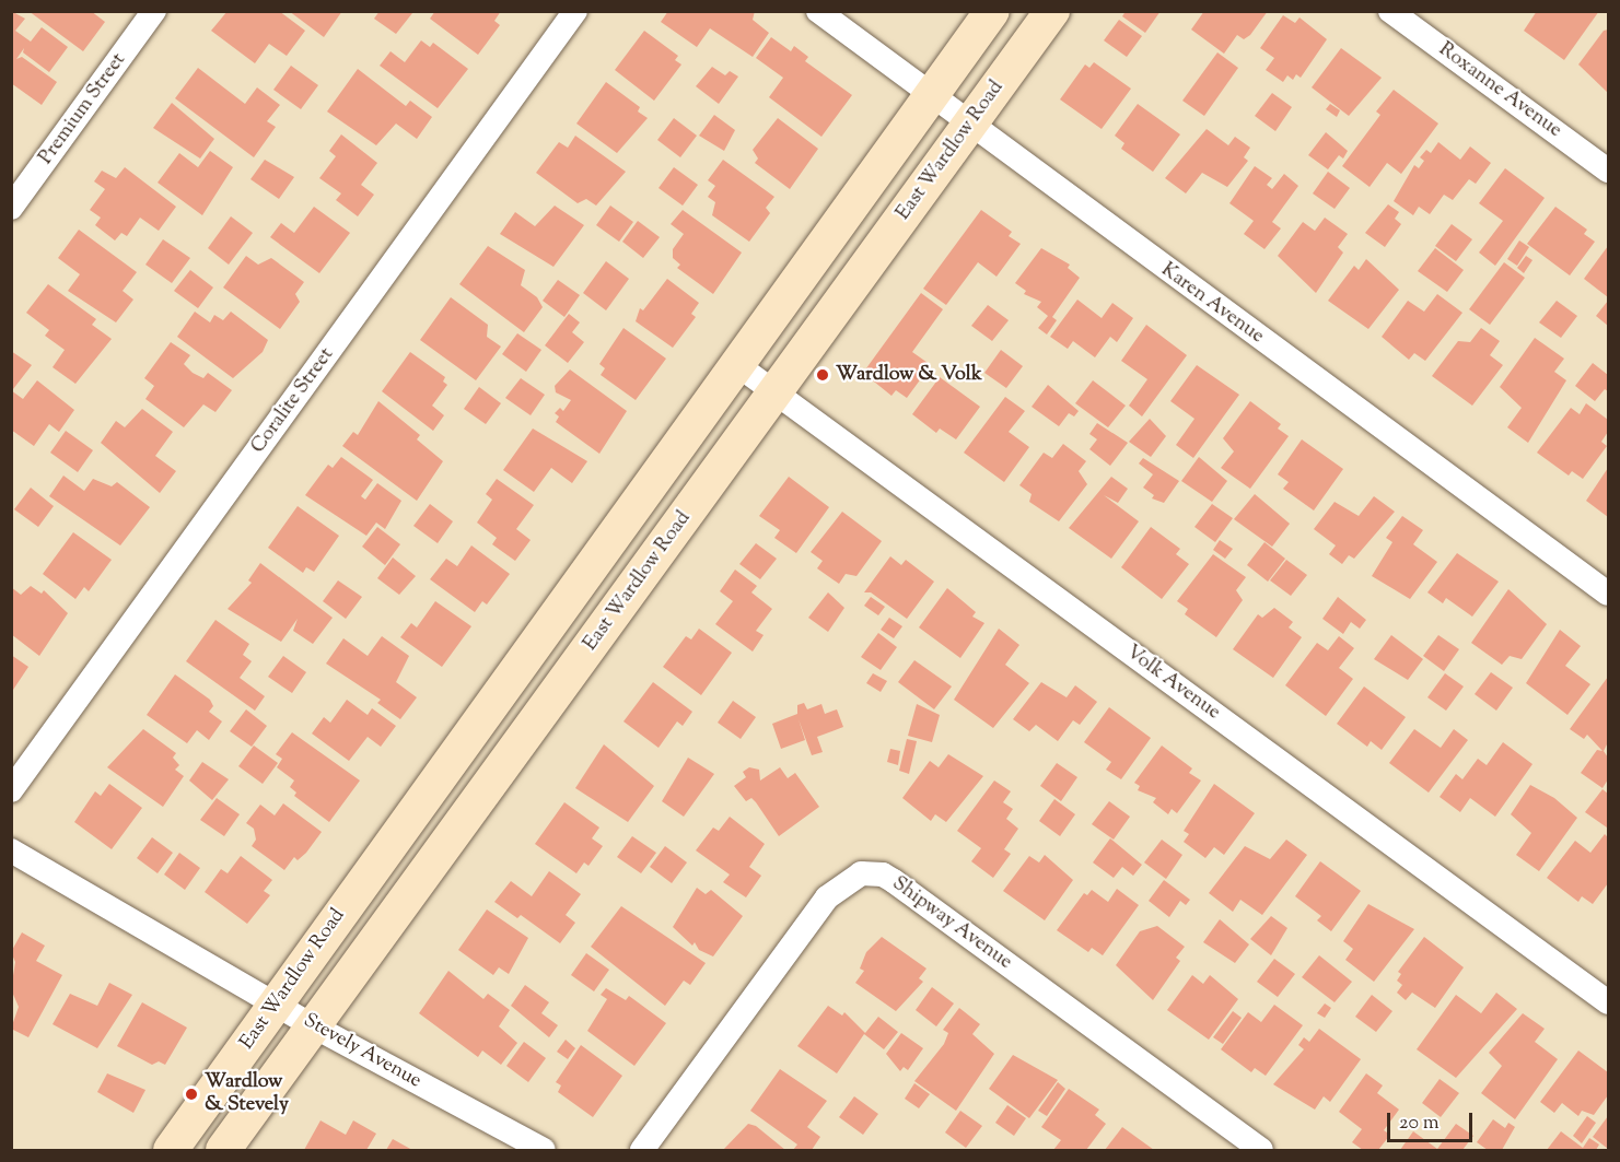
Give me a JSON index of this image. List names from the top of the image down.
{
  "streets": {
    "main road": ["East Wardlow Road"],
    "street": [
      "Roxanne Avenue",
      "Premium Street",
      "Karen Avenue",
      "Coralite Street",
      "Volk Avenue",
      "Shipway Avenue",
      "Stevely Avenue"
    ]
  },
  "crossings": [
    ["East Wardlow Road", "Karen Avenue"],
    ["East Wardlow Road", "Volk Avenue"],
    ["East Wardlow Road", "Stevely Avenue"]
  ],
  "places": ["Wardlow & Volk", "Wardlow & Stevely"],
  "scale_bar": "20 m"
}
